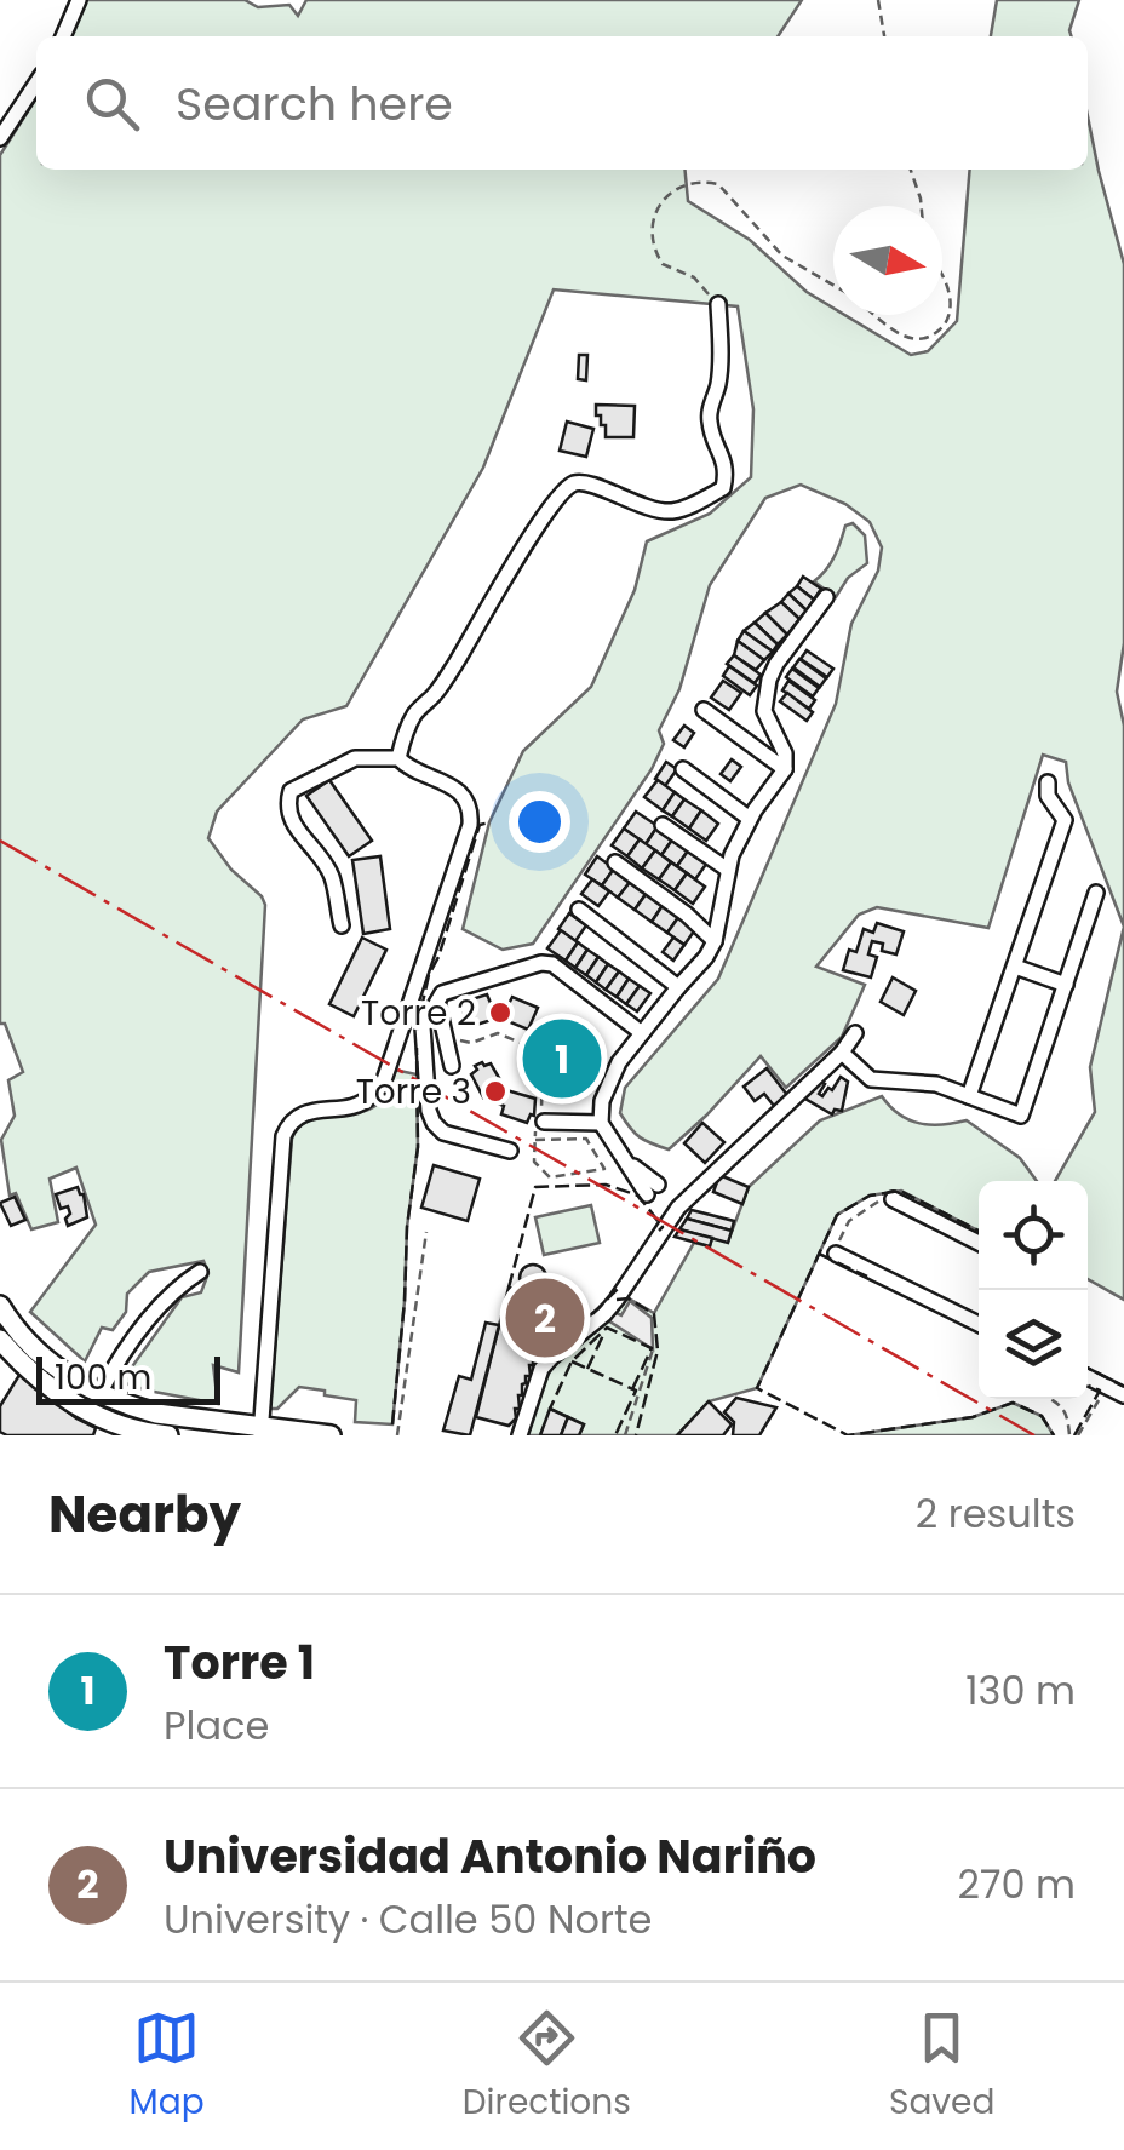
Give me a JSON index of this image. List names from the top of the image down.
{
  "places": ["Torre 2", "Torre 3"],
  "scale_bar": "100 m",
  "north": "right",
  "page": {
    "search": "Search here",
    "pins": ["1", "2"],
    "scale": "100 m",
    "heading": ["Nearby", "2 results"],
    "list": [
      {
        "mark": "1",
        "name": "Torre 1",
        "note": "Place",
        "value": "130 m"
      },
      {
        "mark": "2",
        "name": "Universidad Antonio Nariño",
        "note": "University · Calle 50 Norte",
        "value": "270 m"
      }
    ],
    "nav": ["Map", "Directions", "Saved"]
  }
}
